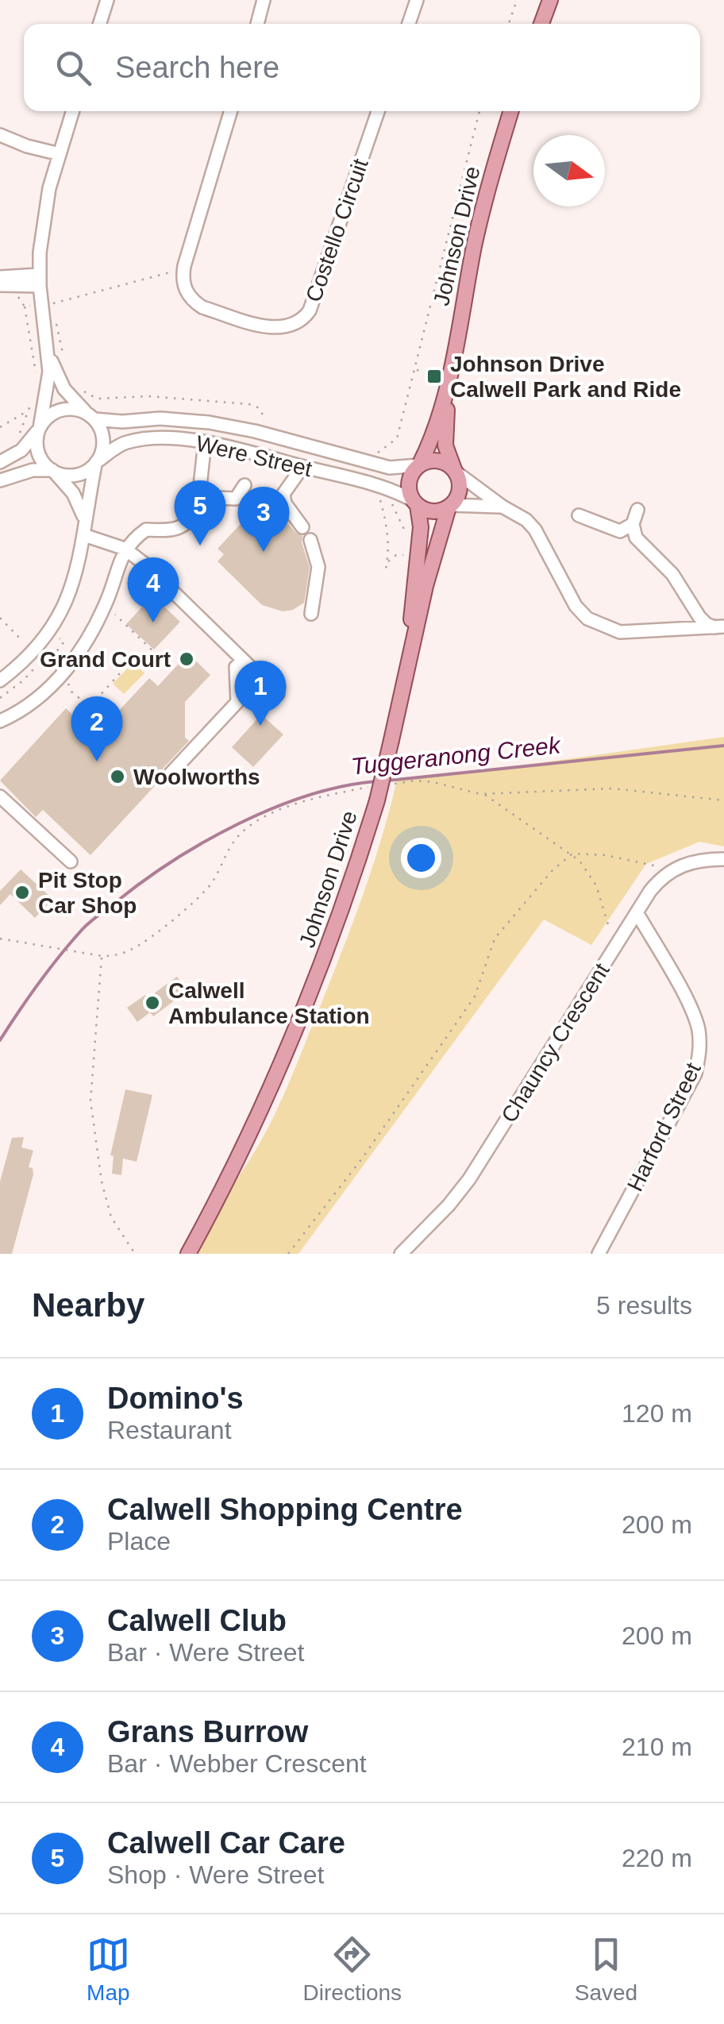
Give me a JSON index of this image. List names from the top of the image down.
{
  "streets": {
    "main road": ["Johnson Drive"],
    "street": [
      "Costello Circuit",
      "Were Street",
      "Chauncy Crescent",
      "Harford Street"
    ]
  },
  "crossings": [
    ["Johnson Drive", "Were Street"],
    ["Chauncy Crescent", "Harford Street"]
  ],
  "water": ["Tuggeranong Creek"],
  "places": {
    "transit": ["Johnson Drive Calwell Park and Ride"],
    "other": [
      "Grand Court",
      "Woolworths",
      "Pit Stop Car Shop",
      "Calwell Ambulance Station"
    ]
  },
  "north": "right",
  "page": {
    "search": "Search here",
    "pins": [
      "5",
      "3",
      "4",
      "1",
      "2"
    ],
    "heading": ["Nearby", "5 results"],
    "list": [
      {
        "mark": "1",
        "name": "Domino's",
        "note": "Restaurant",
        "value": "120 m"
      },
      {
        "mark": "2",
        "name": "Calwell Shopping Centre",
        "note": "Place",
        "value": "200 m"
      },
      {
        "mark": "3",
        "name": "Calwell Club",
        "note": "Bar · Were Street",
        "value": "200 m"
      },
      {
        "mark": "4",
        "name": "Grans Burrow",
        "note": "Bar · Webber Crescent",
        "value": "210 m"
      },
      {
        "mark": "5",
        "name": "Calwell Car Care",
        "note": "Shop · Were Street",
        "value": "220 m"
      }
    ],
    "nav": ["Map", "Directions", "Saved"]
  }
}
